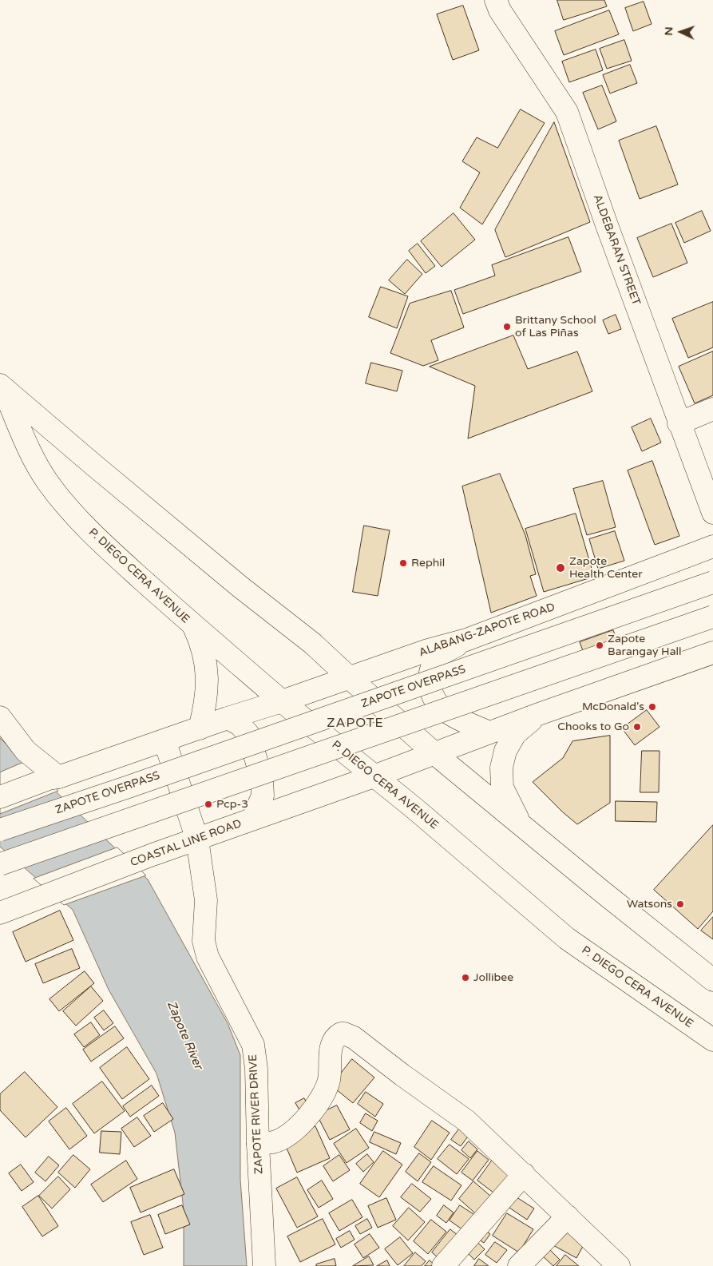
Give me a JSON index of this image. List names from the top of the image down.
{
  "streets": {
    "main road": [
      "ALDEBARAN STREET",
      "P. DIEGO CERA AVENUE",
      "ALABANG-ZAPOTE ROAD",
      "ZAPOTE OVERPASS",
      "COASTAL LINE ROAD",
      "ZAPOTE RIVER DRIVE"
    ]
  },
  "crossings": [
    ["P. DIEGO CERA AVENUE", "ALABANG-ZAPOTE ROAD"],
    ["P. DIEGO CERA AVENUE", "COASTAL LINE ROAD"],
    ["COASTAL LINE ROAD", "ZAPOTE RIVER DRIVE"]
  ],
  "districts": ["ZAPOTE"],
  "water": ["Zapote River"],
  "places": [
    "Brittany School of Las Piñas",
    "Rephil",
    "Zapote Health Center",
    "Zapote Barangay Hall",
    "McDonald's",
    "Chooks to Go",
    "Pcp-3",
    "Watsons",
    "Jollibee"
  ],
  "north": "left"
}
